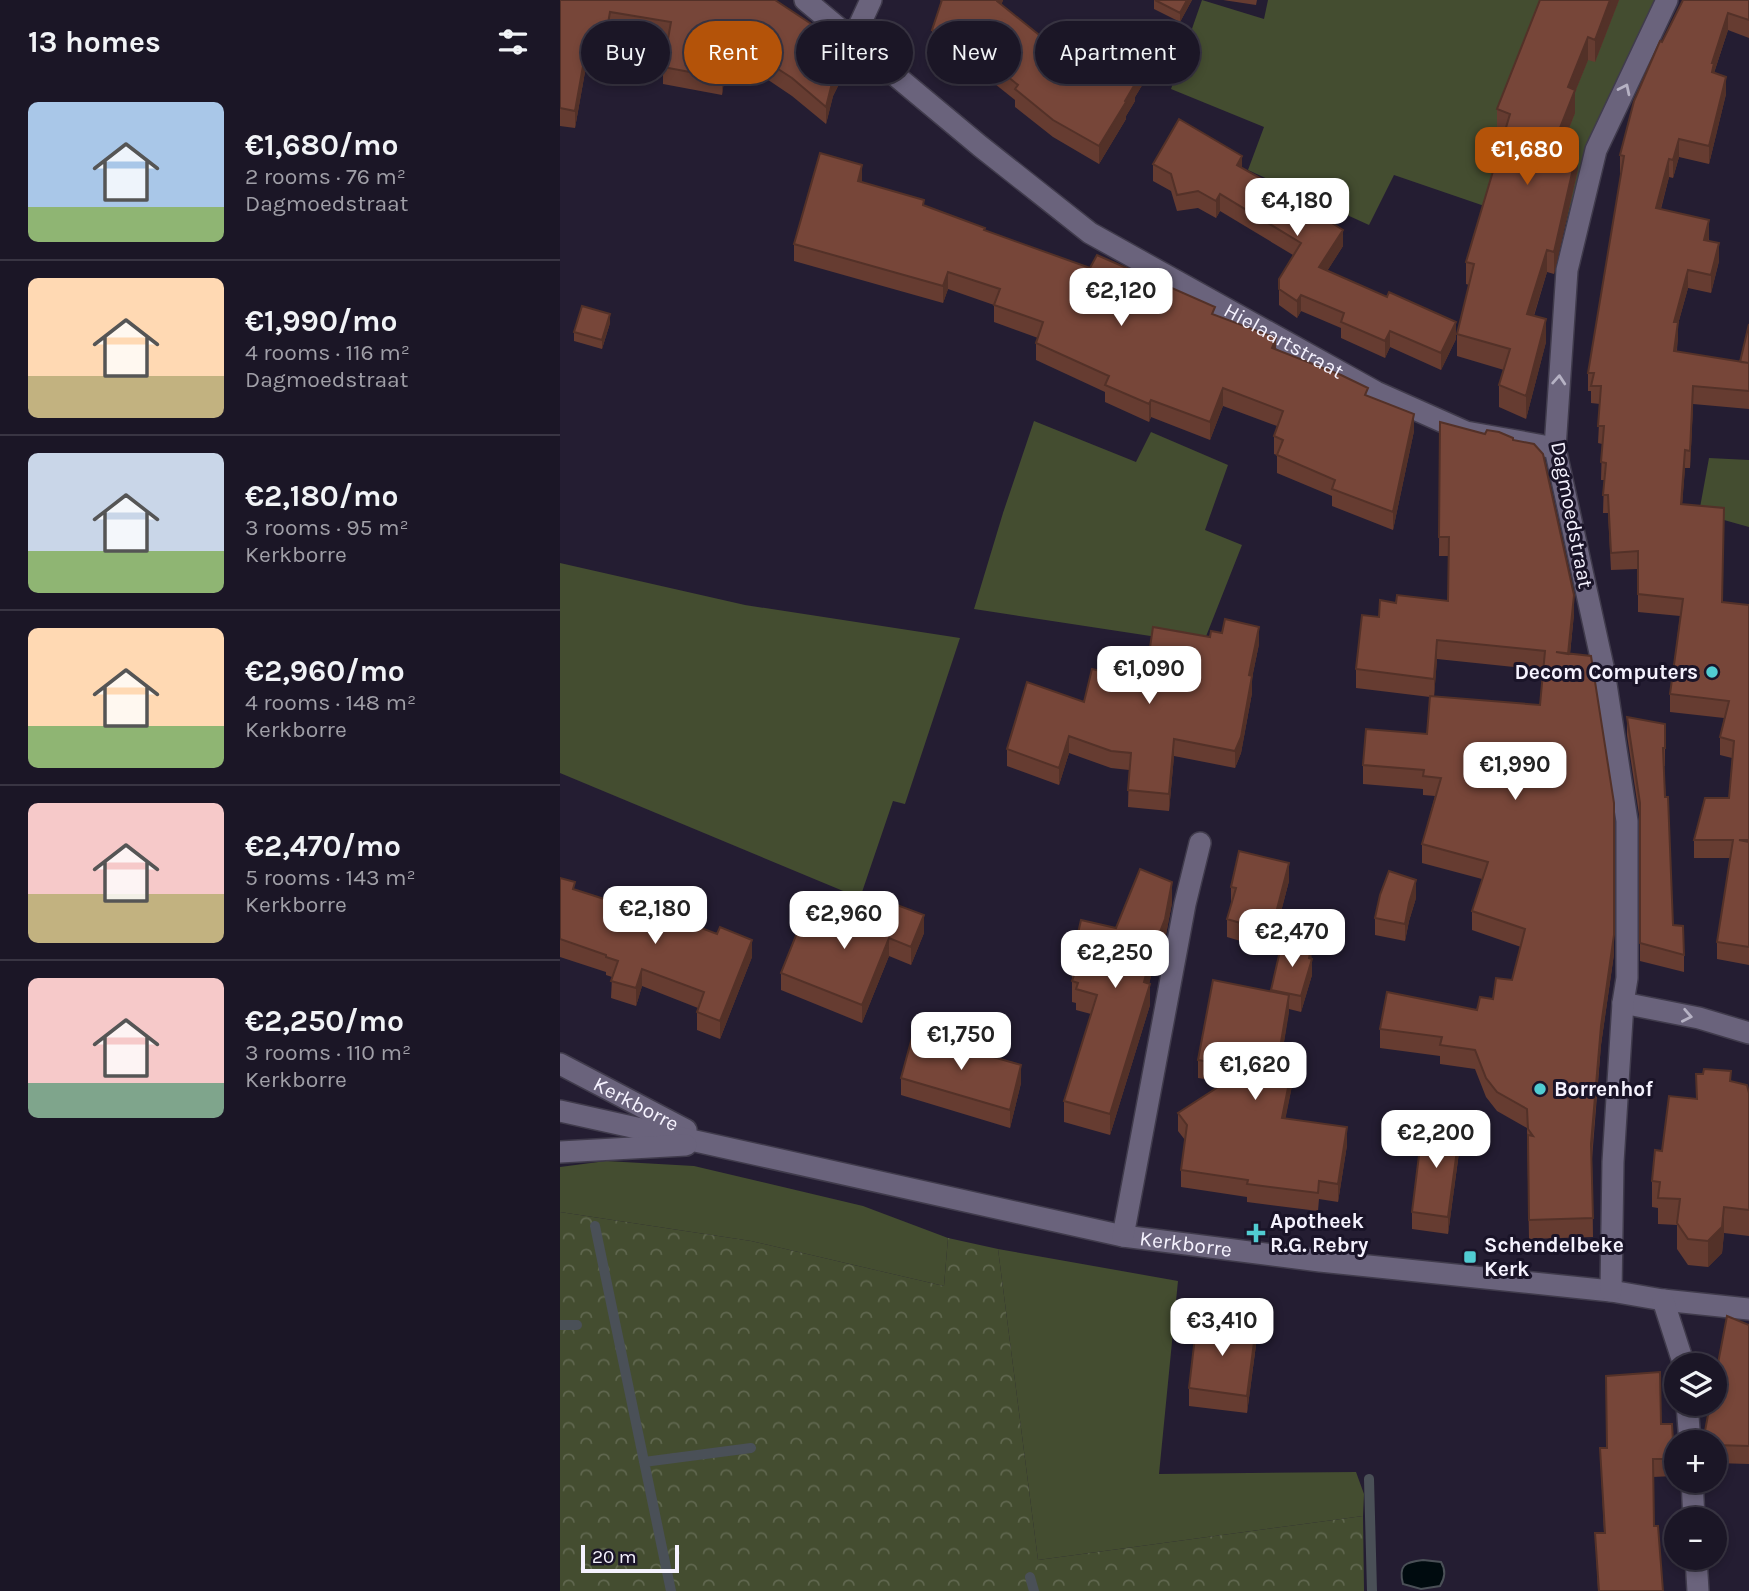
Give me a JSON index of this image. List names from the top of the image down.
{
  "streets": {
    "street": ["Hielaartstraat", "Dagmoedstraat", "Kerkborre"]
  },
  "crossings": [
    ["Hielaartstraat", "Dagmoedstraat"],
    ["Dagmoedstraat", "Kerkborre"]
  ],
  "places": {
    "other": ["Decom Computers", "Borrenhof"],
    "health": ["Apotheek R.G. Rebry"],
    "transit": ["Schendelbeke Kerk"]
  },
  "scale_bar": "20 m",
  "page": {
    "heading": "13 homes",
    "chip": [
      "Buy",
      "Rent",
      "Filters",
      "New",
      "Apartment"
    ],
    "list": [
      {
        "name": "€1,680/mo",
        "note": "2 rooms · 76 m² · Dagmoedstraat"
      },
      {
        "name": "€1,990/mo",
        "note": "4 rooms · 116 m² · Dagmoedstraat"
      },
      {
        "name": "€2,180/mo",
        "note": "3 rooms · 95 m² · Kerkborre"
      },
      {
        "name": "€2,960/mo",
        "note": "4 rooms · 148 m² · Kerkborre"
      },
      {
        "name": "€2,470/mo",
        "note": "5 rooms · 143 m² · Kerkborre"
      },
      {
        "name": "€2,250/mo",
        "note": "3 rooms · 110 m² · Kerkborre"
      }
    ],
    "price": [
      "€1,680",
      "€4,180",
      "€2,120",
      "€1,090",
      "€1,990",
      "€2,180",
      "€2,960",
      "€2,470",
      "€2,250",
      "€1,750",
      "€1,620",
      "€2,200",
      "€3,410"
    ],
    "map_buttons": ["+", "−"],
    "scale": "20 m"
  }
}
